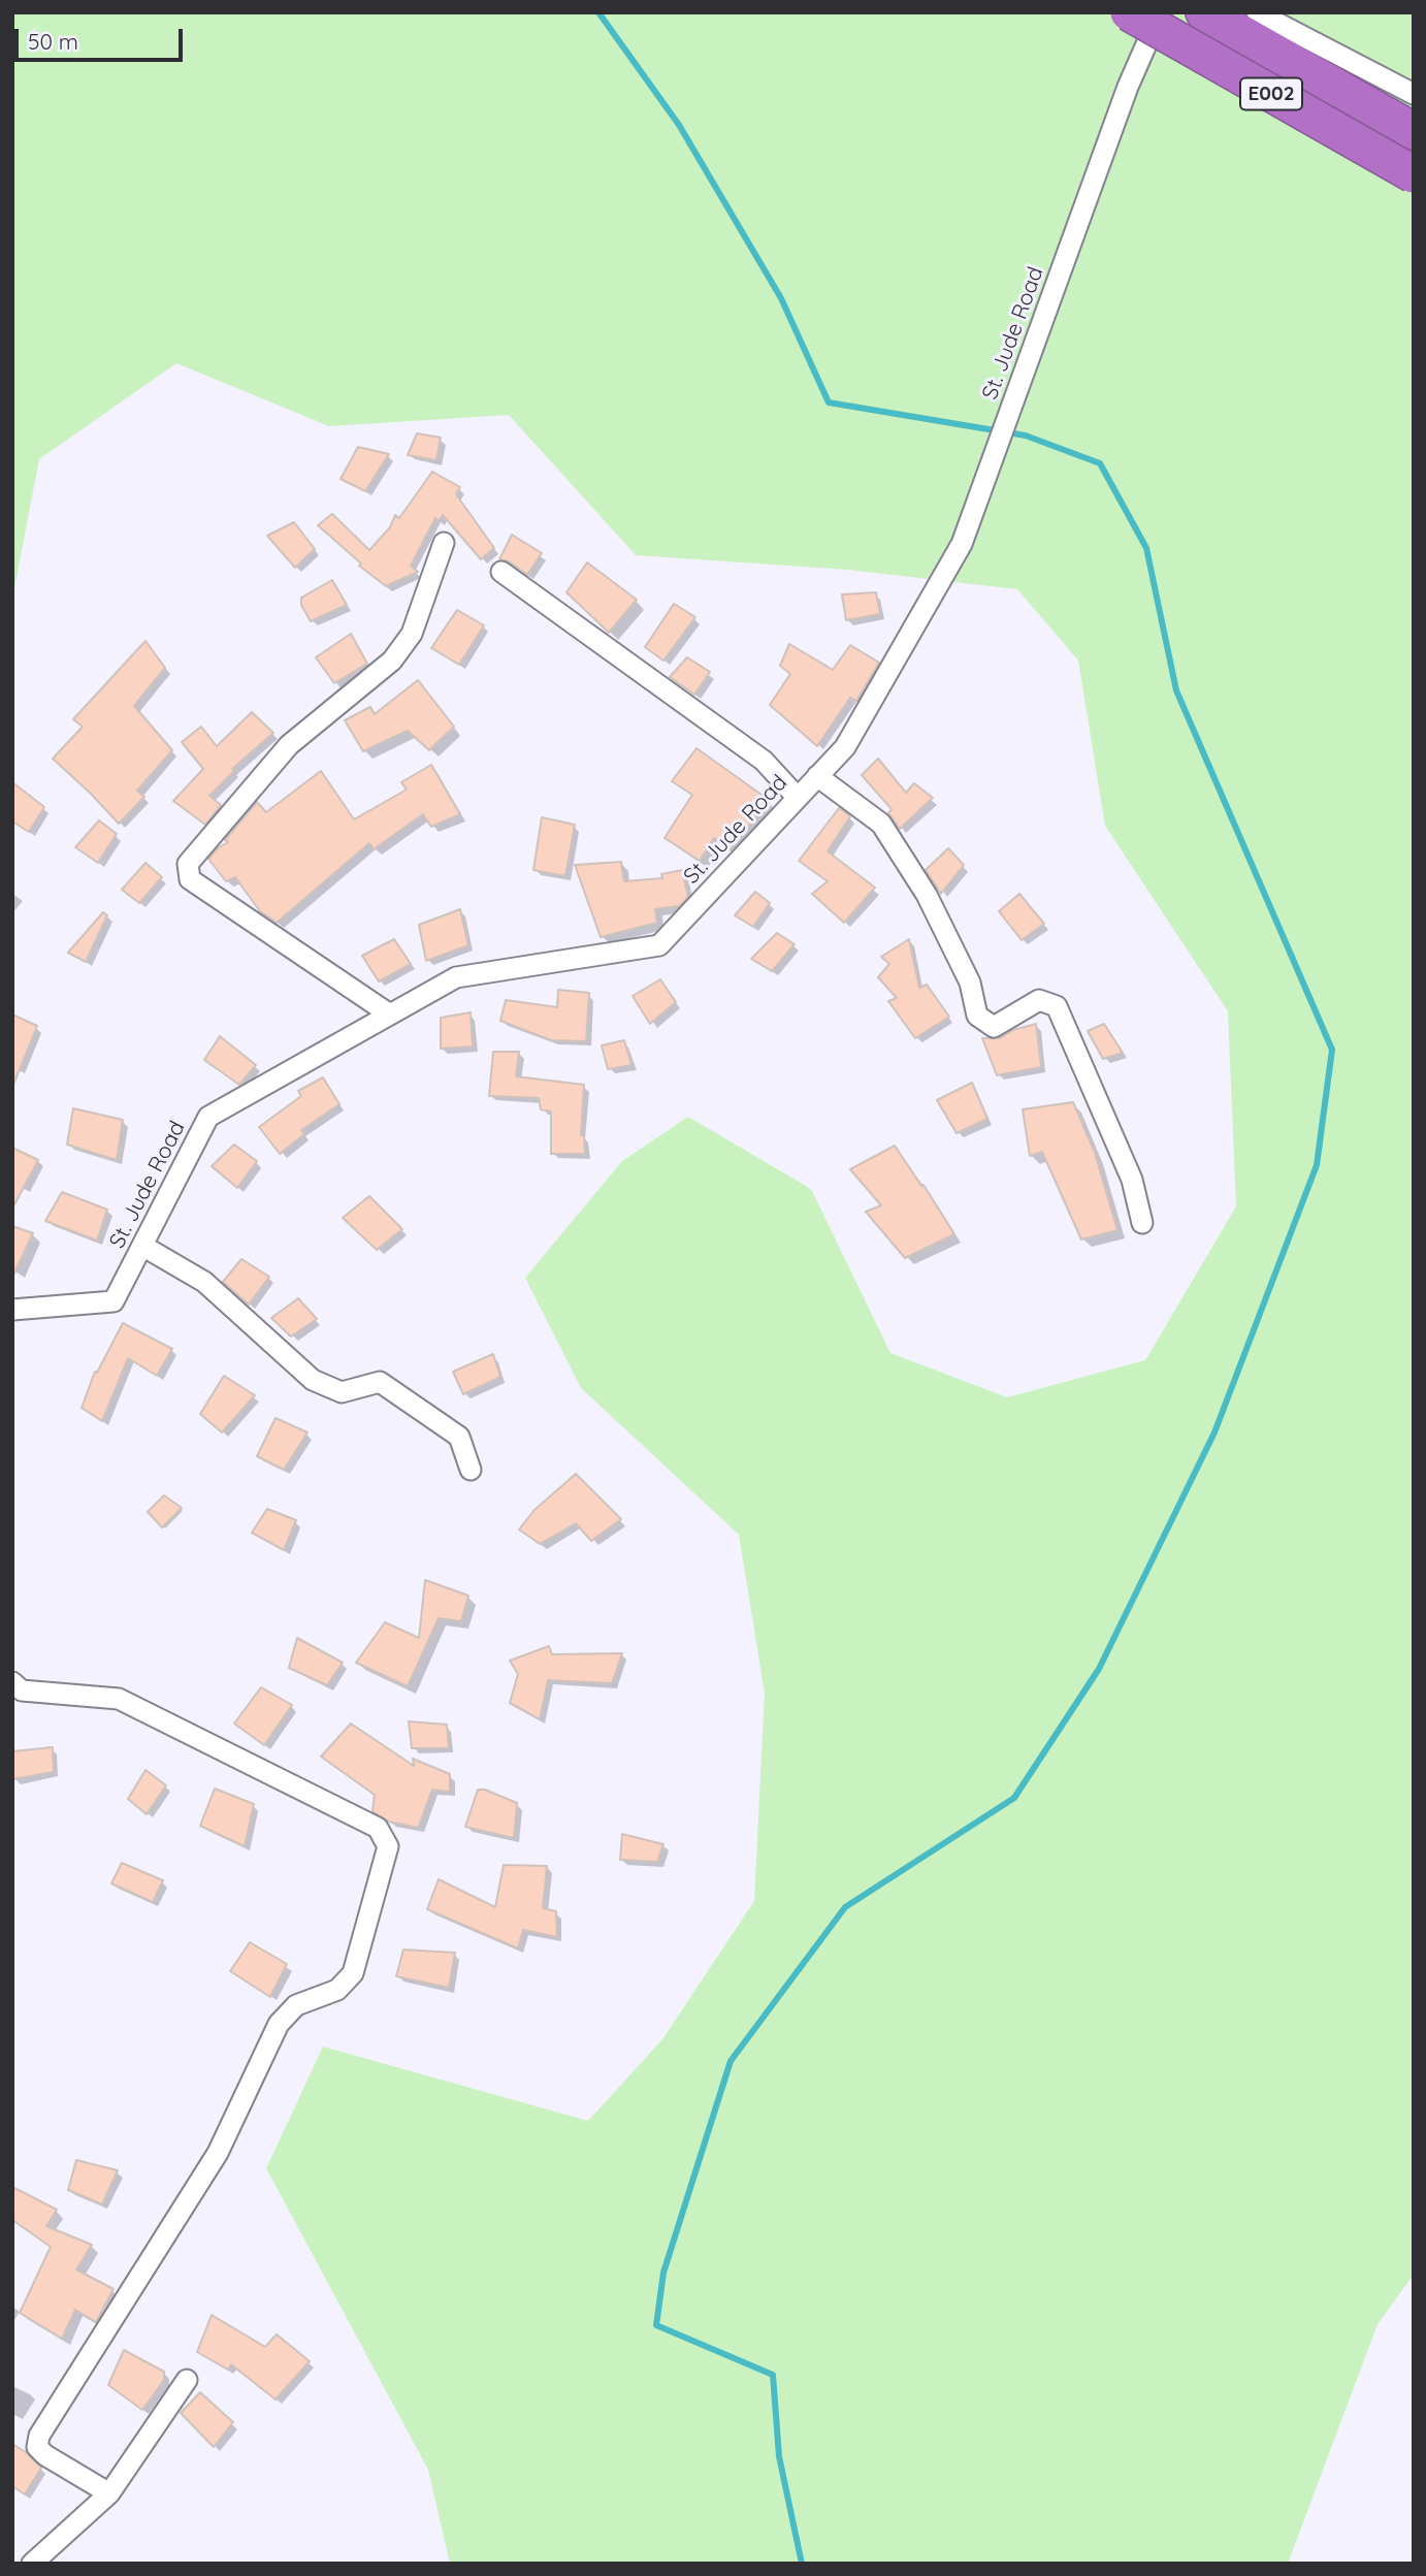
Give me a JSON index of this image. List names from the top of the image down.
{
  "streets": {
    "highway": ["E002"],
    "street": ["St. Jude Road"]
  },
  "scale_bar": "50 m"
}
